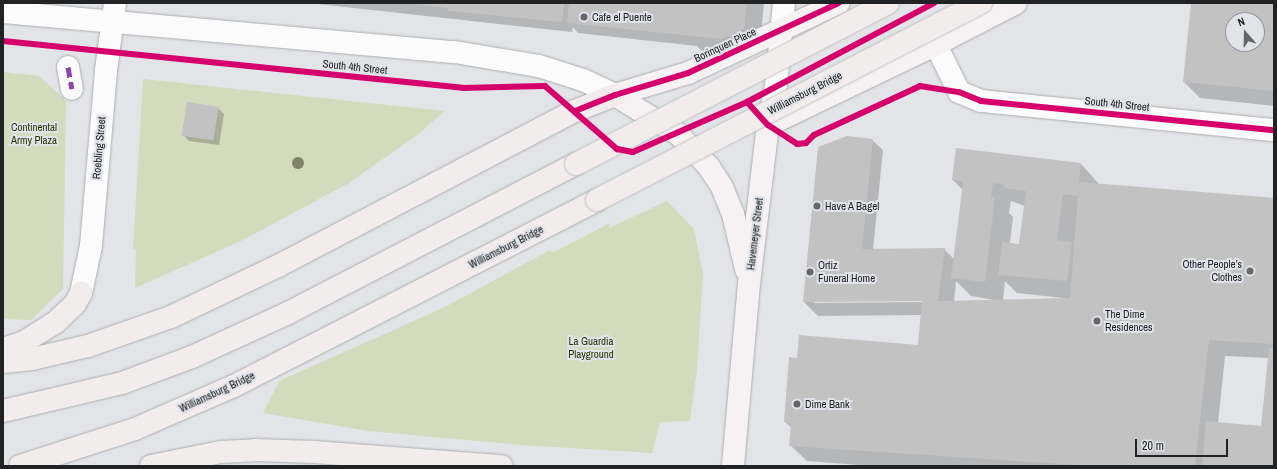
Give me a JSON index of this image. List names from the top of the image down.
{
  "streets": {
    "highway": ["Williamsburg Bridge"],
    "main road": ["Borinquen Place", "Havemeyer Street"],
    "street": ["South 4th Street", "Roebling Street"]
  },
  "crossings": [
    ["Borinquen Place", "Havemeyer Street"]
  ],
  "parks": ["Continental Army Plaza", "La Guardia Playground"],
  "places": [
    "Cafe el Puente",
    "Have A Bagel",
    "Other People’s Clothes",
    "Ortiz Funeral Home",
    "The Dime Residences",
    "Dime Bank"
  ],
  "scale_bar": "20 m",
  "north": "top"
}
